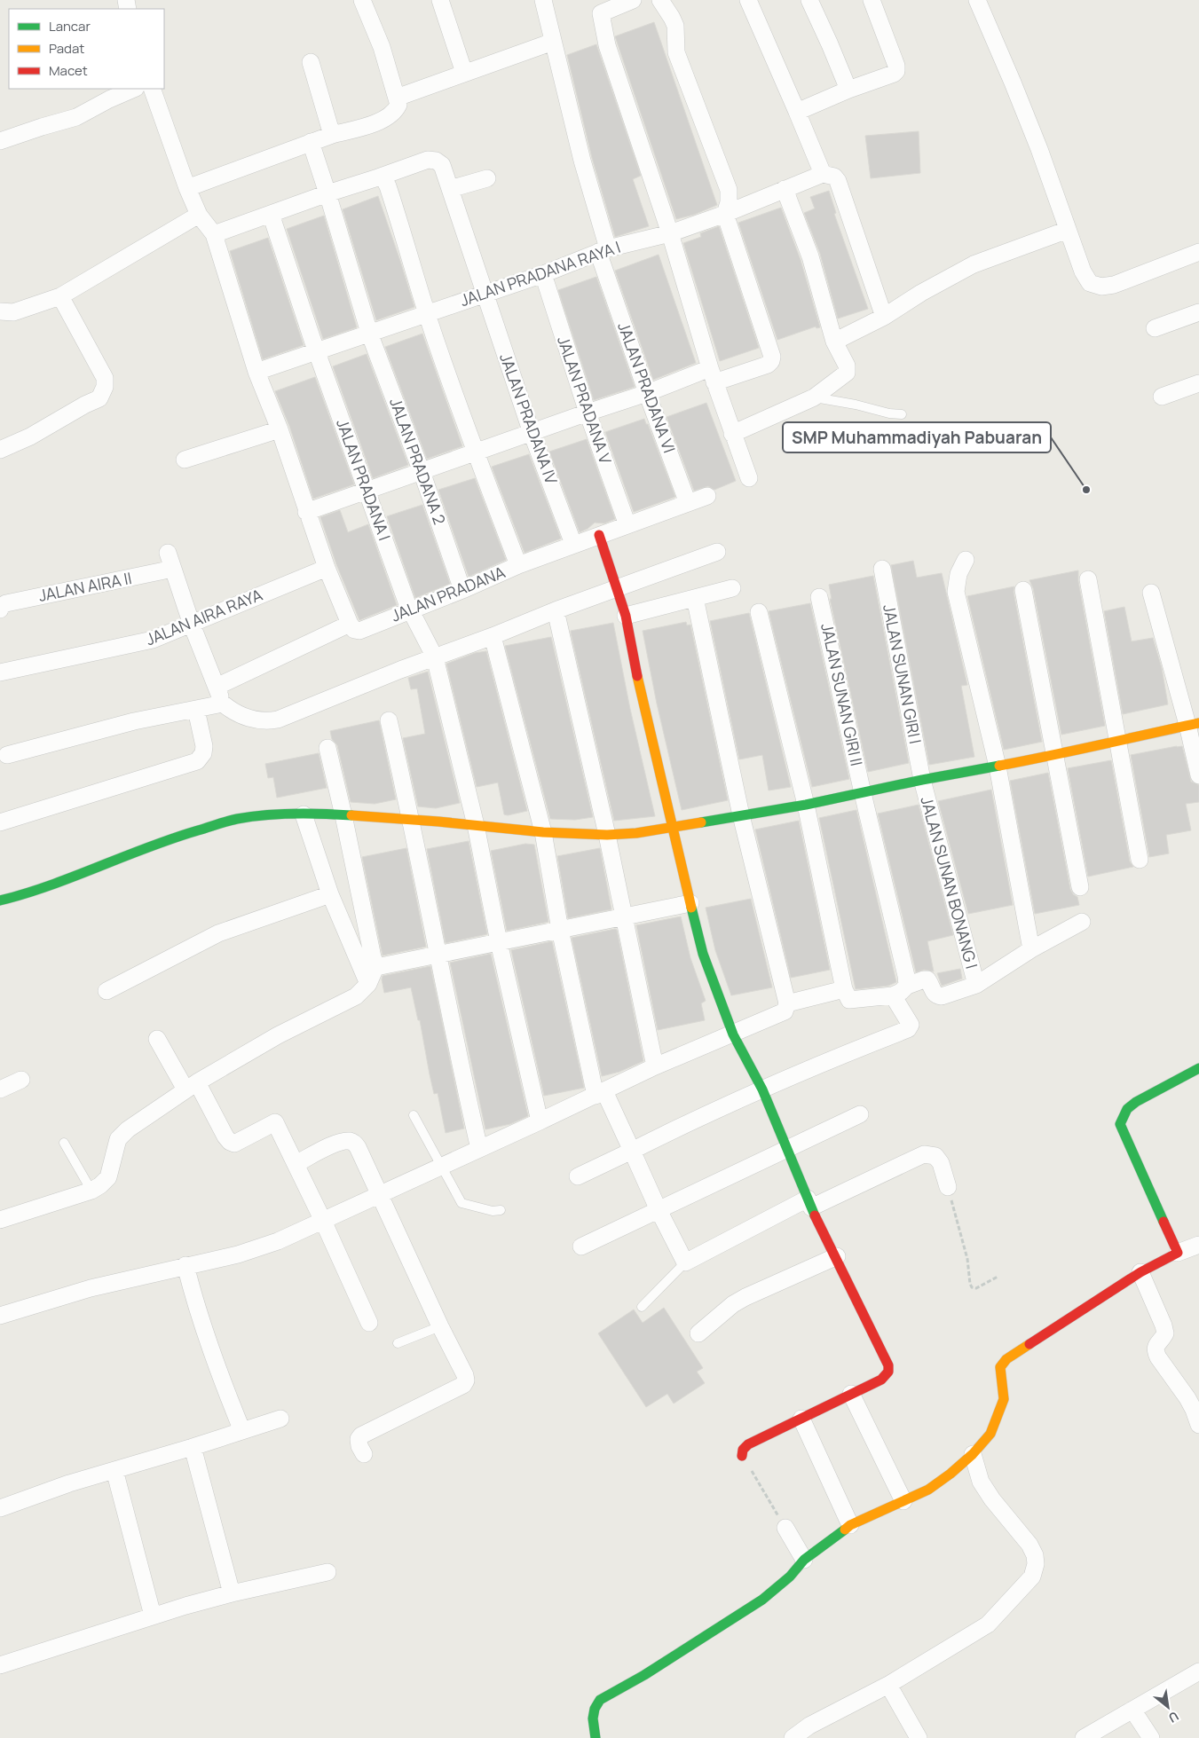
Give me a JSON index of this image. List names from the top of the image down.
{
  "streets": {
    "street": [
      "JALAN PRADANA RAYA I",
      "JALAN PRADANA VI",
      "JALAN PRADANA V",
      "JALAN PRADANA IV",
      "JALAN PRADANA 2",
      "JALAN PRADANA I",
      "JALAN AIRA II",
      "JALAN PRADANA",
      "JALAN AIRA RAYA",
      "JALAN SUNAN GIRI I",
      "JALAN SUNAN GIRI II",
      "JALAN SUNAN BONANG I"
    ]
  },
  "crossings": [
    ["JALAN PRADANA RAYA I", "JALAN PRADANA VI"],
    ["JALAN PRADANA RAYA I", "JALAN PRADANA V"],
    ["JALAN PRADANA RAYA I", "JALAN PRADANA IV"],
    ["JALAN PRADANA RAYA I", "JALAN PRADANA 2"],
    ["JALAN PRADANA RAYA I", "JALAN PRADANA I"],
    ["JALAN PRADANA VI", "JALAN PRADANA"],
    ["JALAN PRADANA V", "JALAN PRADANA"],
    ["JALAN PRADANA IV", "JALAN PRADANA"],
    ["JALAN PRADANA 2", "JALAN PRADANA"],
    ["JALAN PRADANA I", "JALAN PRADANA"],
    ["JALAN SUNAN GIRI I", "JALAN SUNAN BONANG I"]
  ],
  "places": ["SMP Muhammadiyah Pabuaran"],
  "legend": ["Lancar", "Padat", "Macet"],
  "north": "bottom right"
}
